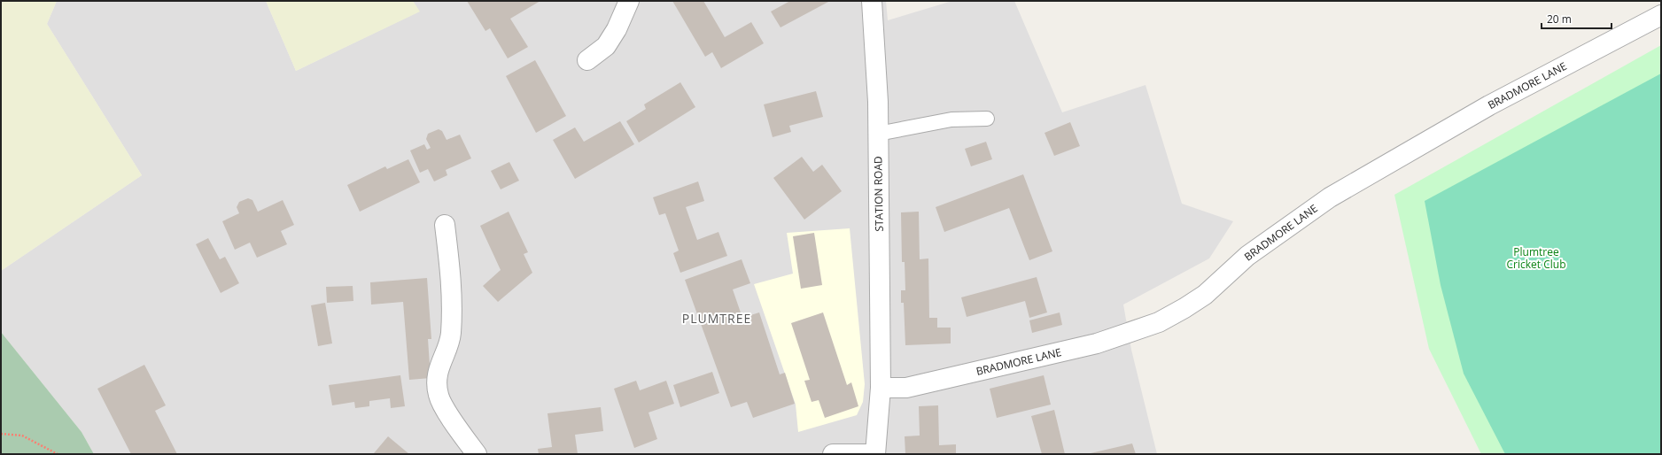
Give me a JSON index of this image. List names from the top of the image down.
{
  "streets": {
    "street": ["BRADMORE LANE", "STATION ROAD"]
  },
  "crossings": [
    ["BRADMORE LANE", "STATION ROAD"]
  ],
  "districts": ["PLUMTREE"],
  "parks": ["Plumtree Cricket Club"],
  "scale_bar": "20 m"
}
